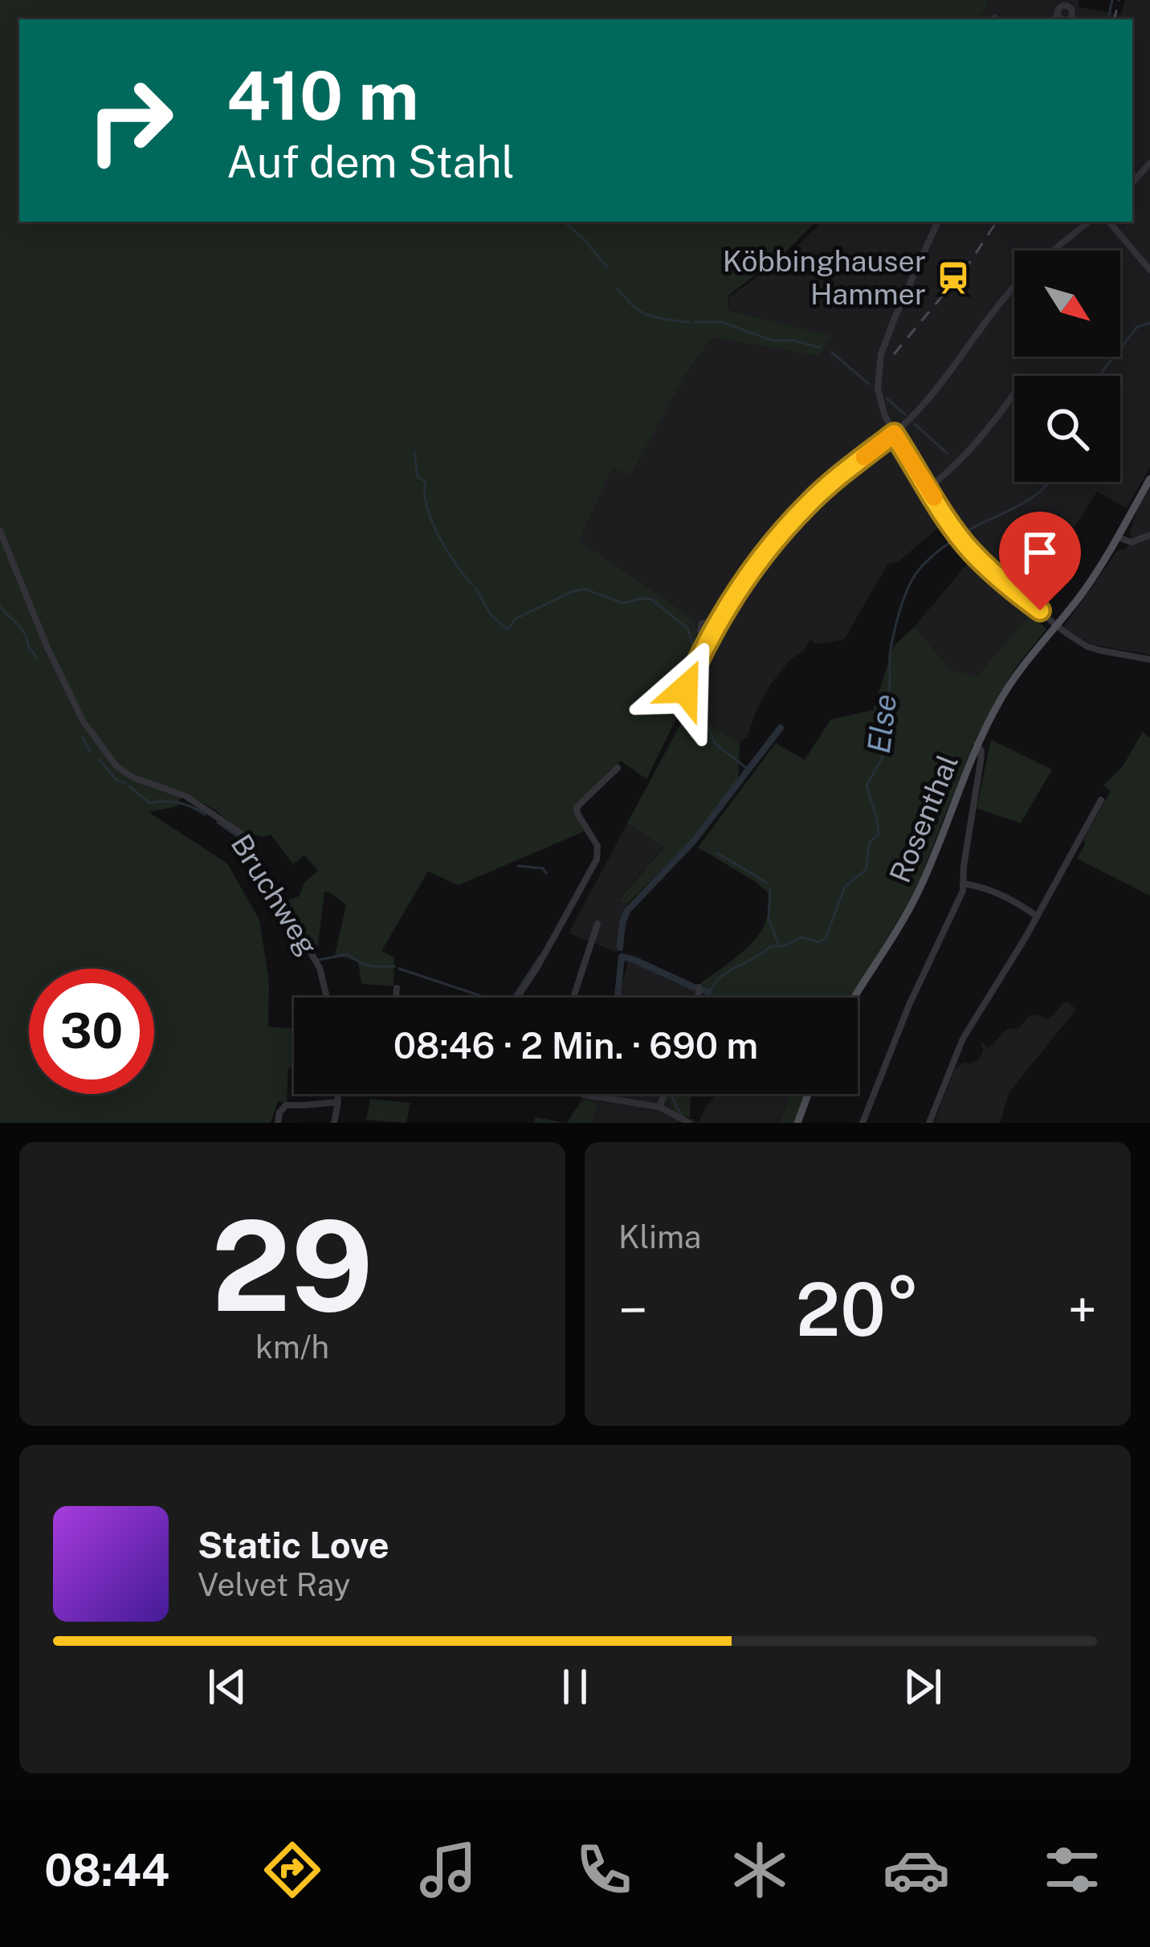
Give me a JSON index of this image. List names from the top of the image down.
{
  "streets": {
    "main road": ["Rosenthal"],
    "street": ["Bruchweg"]
  },
  "water": ["Else"],
  "places": {
    "station": ["Köbbinghauser Hammer"]
  },
  "north": "bottom right",
  "page": {
    "turn": ["410 m", "Auf dem Stahl"],
    "limit": "30",
    "trip": "08:46 · 2 Min. · 690 m",
    "tile": [
      ["29", "km/h"],
      "Klima"
    ],
    "heat": ["−", "20°", "+"],
    "song": ["Static Love", "Velvet Ray"],
    "tabs": "08:44"
  }
}
